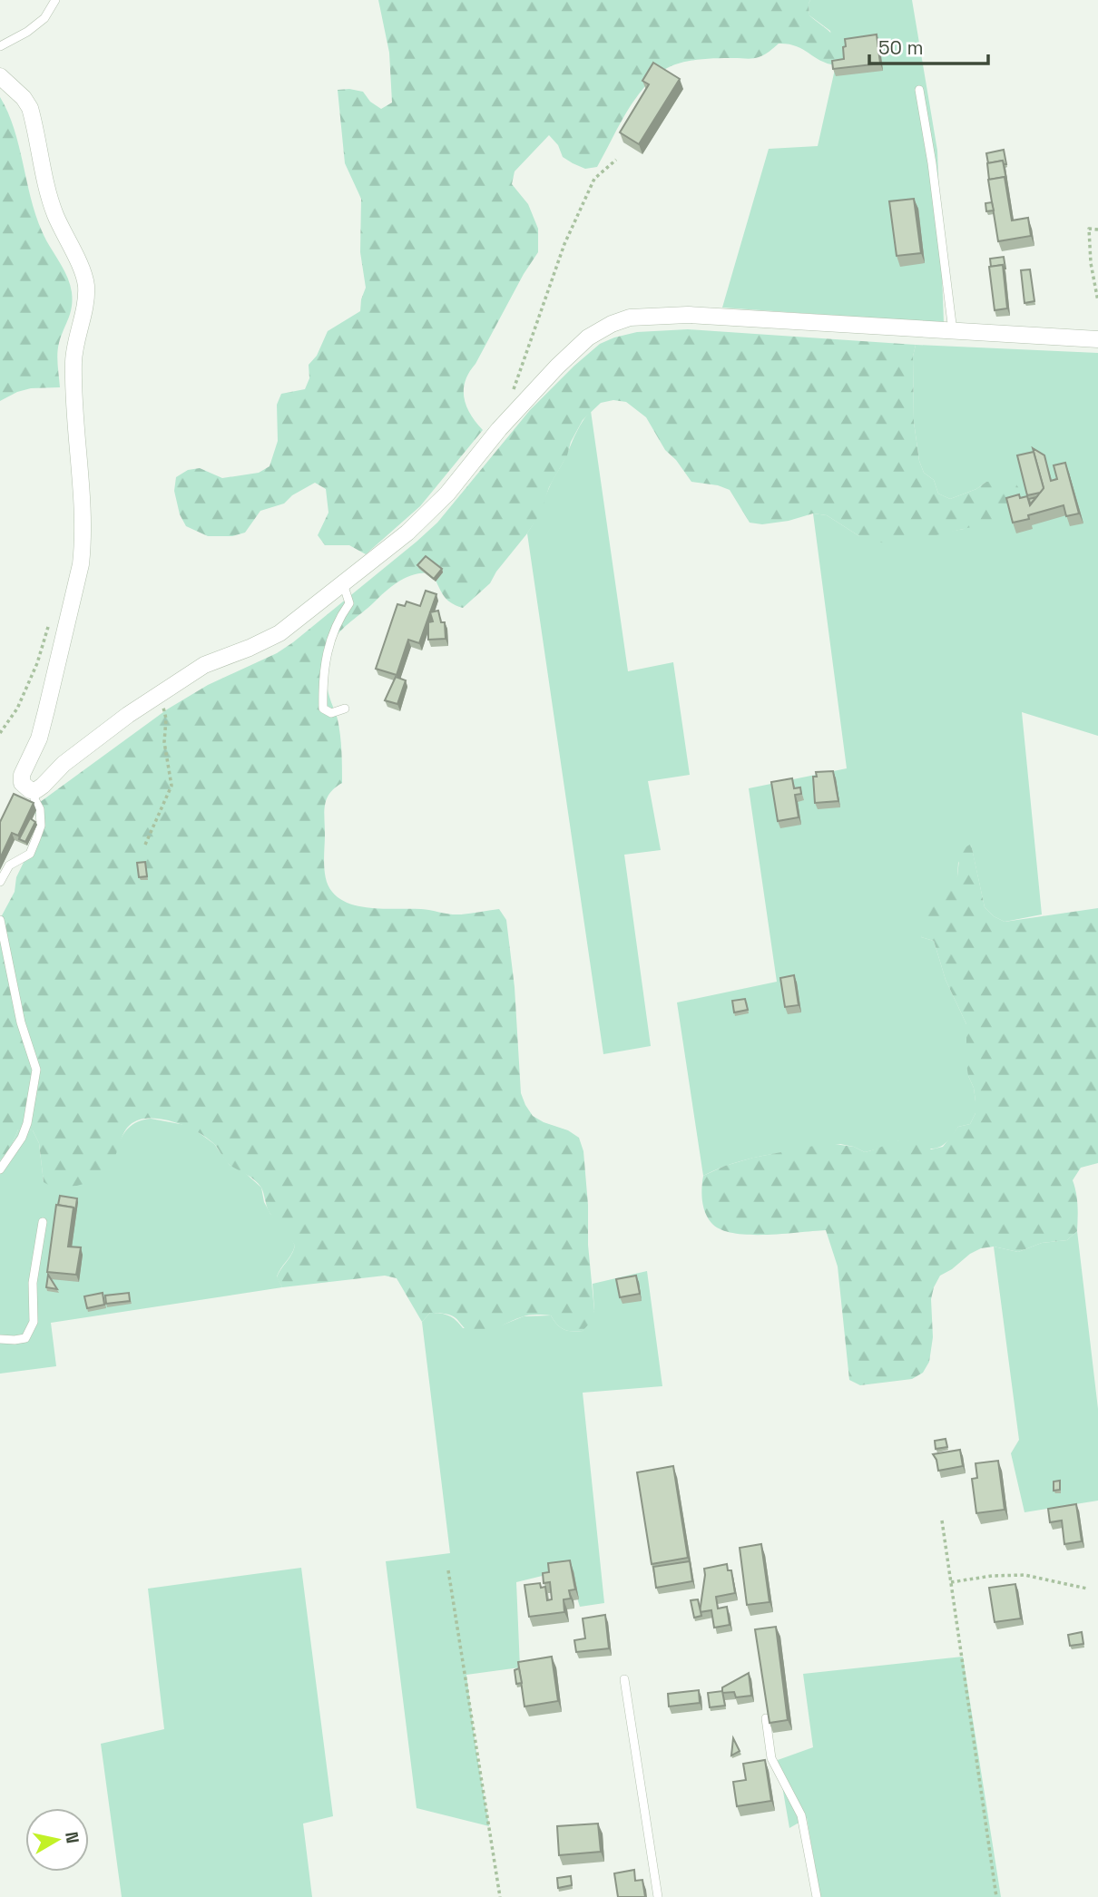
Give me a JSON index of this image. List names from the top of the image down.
{
  "scale_bar": "50 m",
  "north": "right"
}
